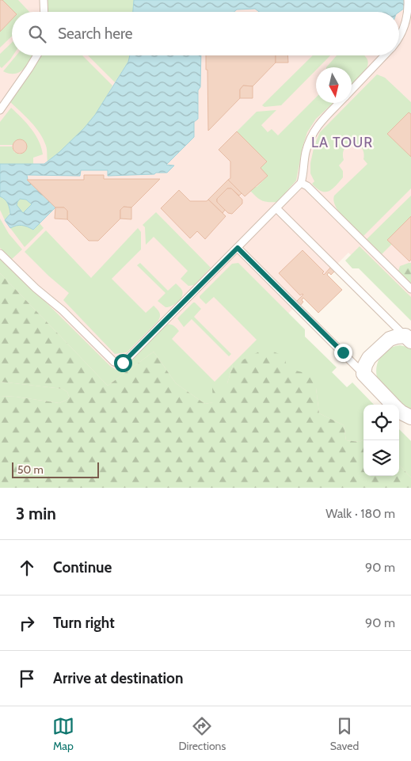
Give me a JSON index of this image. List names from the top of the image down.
{
  "districts": ["LA TOUR"],
  "scale_bar": "50 m",
  "north": "bottom",
  "page": {
    "search": "Search here",
    "scale": "50 m",
    "heading": ["3 min", "Walk · 180 m"],
    "list": [
      ["Continue", "90 m"],
      ["Turn right", "90 m"],
      "Arrive at destination"
    ],
    "nav": ["Map", "Directions", "Saved"]
  }
}
